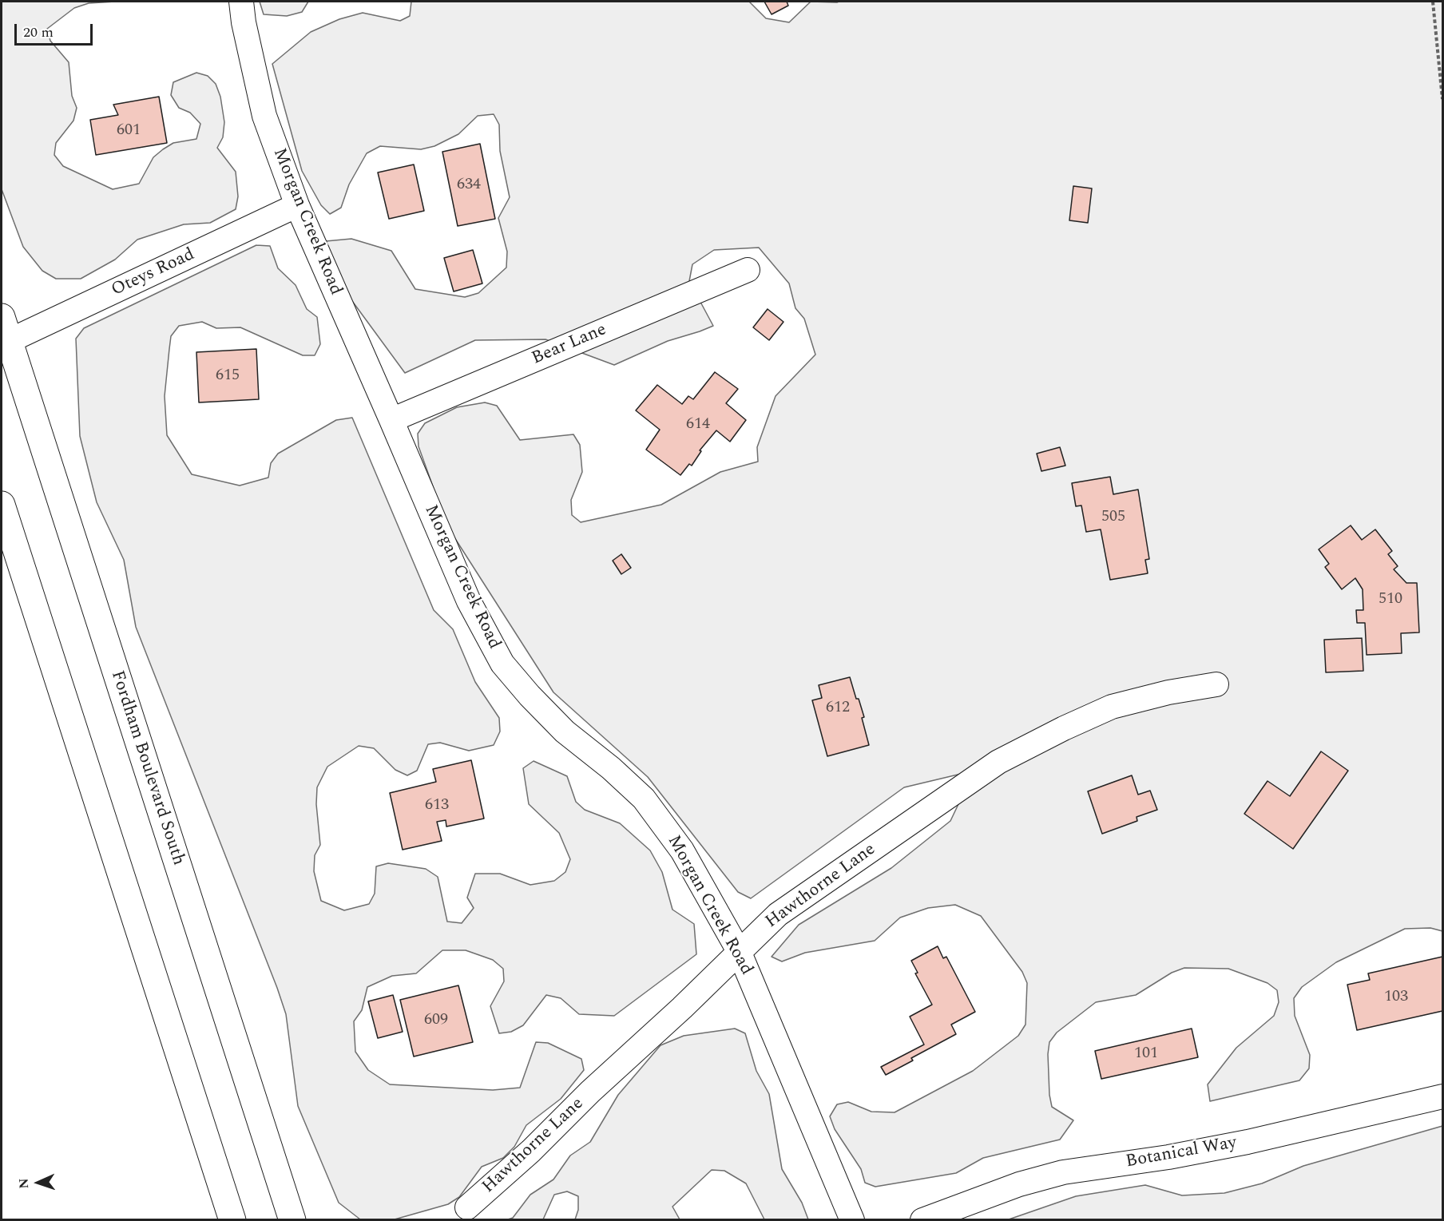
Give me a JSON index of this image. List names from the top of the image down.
{
  "streets": {
    "highway": ["Fordham Boulevard South"],
    "street": [
      "Morgan Creek Road",
      "Oteys Road",
      "Bear Lane",
      "Hawthorne Lane",
      "Botanical Way"
    ]
  },
  "crossings": [
    ["Morgan Creek Road", "Oteys Road"],
    ["Morgan Creek Road", "Bear Lane"],
    ["Morgan Creek Road", "Hawthorne Lane"],
    ["Oteys Road", "Fordham Boulevard South"]
  ],
  "house_numbers": [
    "601",
    "634",
    "615",
    "614",
    "505",
    "510",
    "612",
    "613",
    "103",
    "609",
    "101"
  ],
  "scale_bar": "20 m",
  "north": "left"
}
